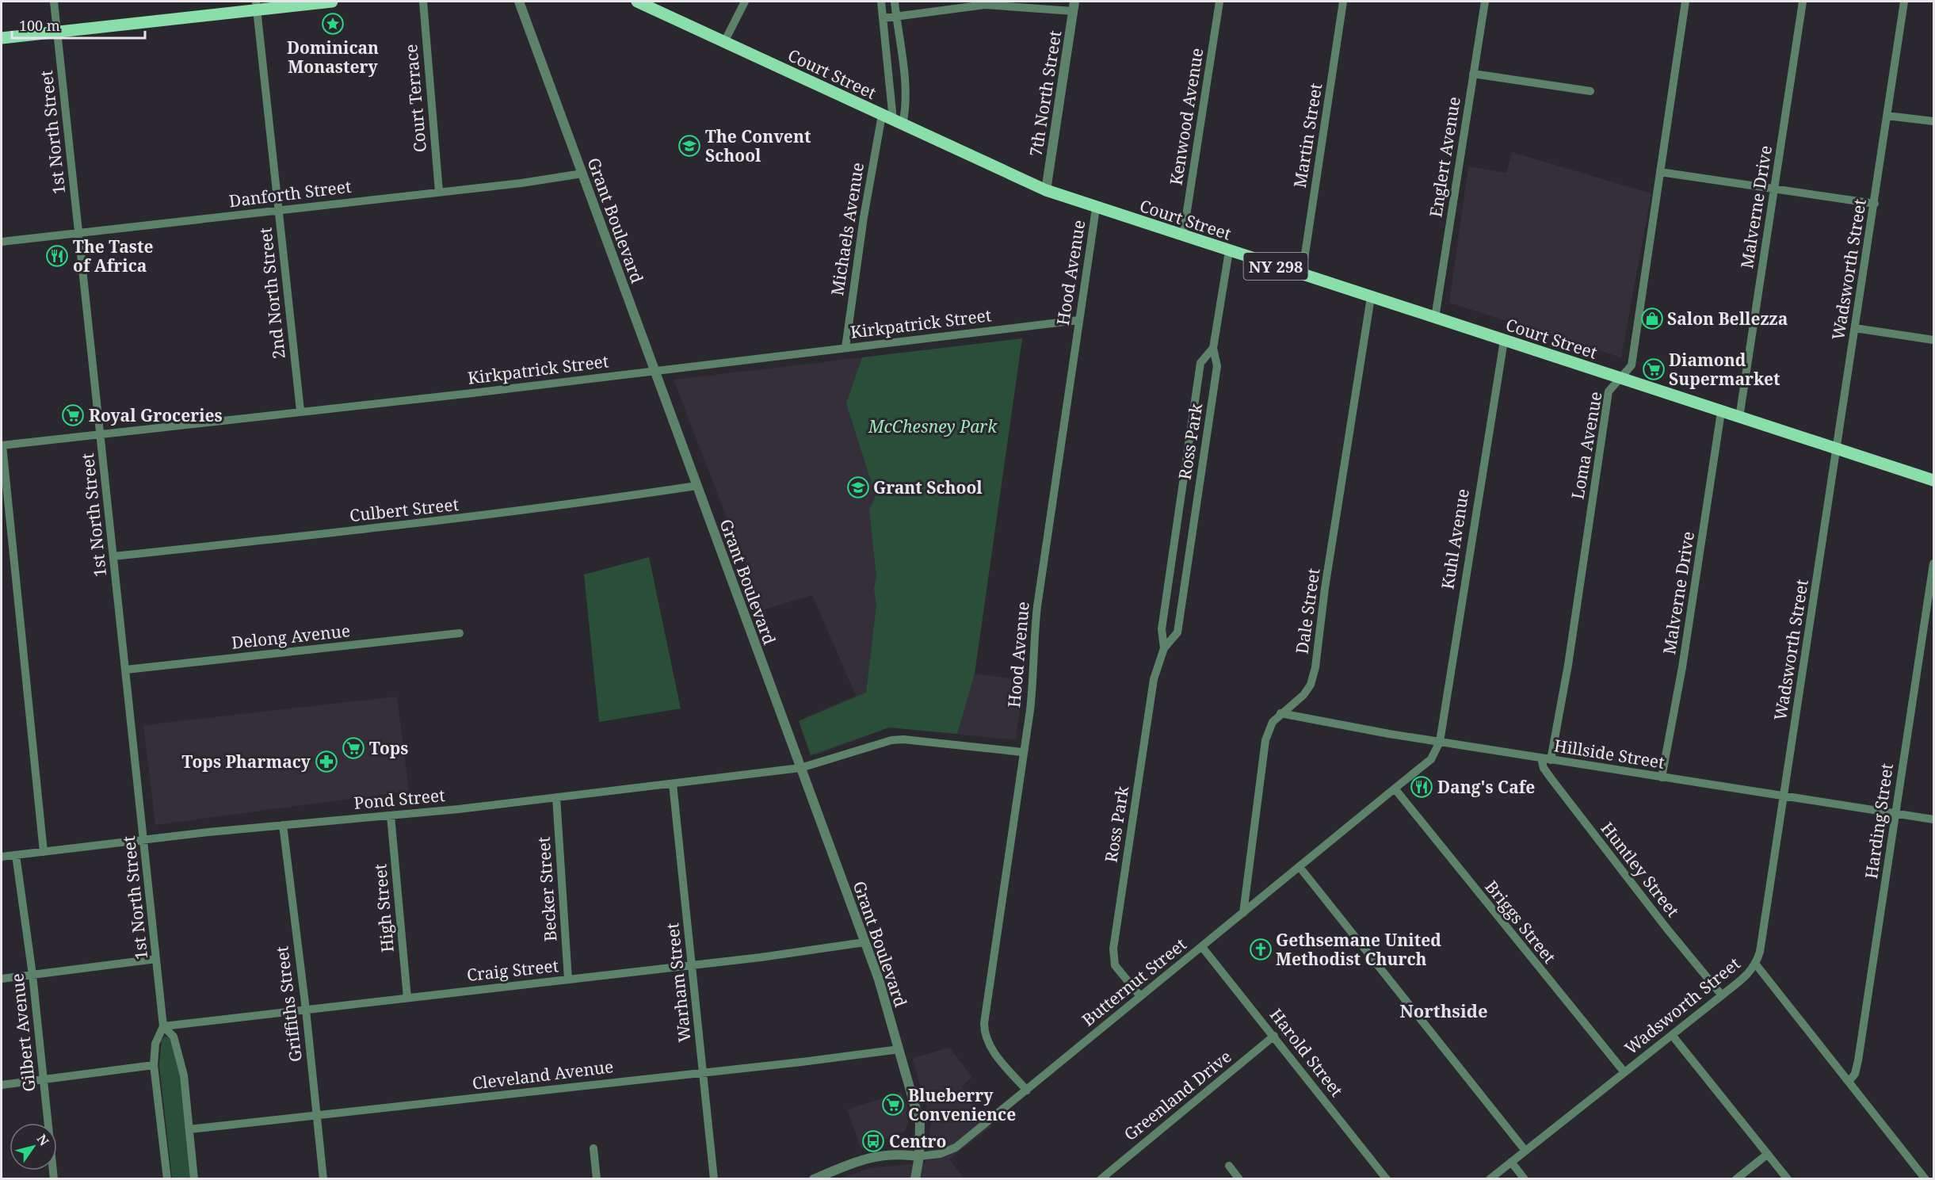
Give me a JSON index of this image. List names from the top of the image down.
{
  "streets": {
    "main road": ["Court Street", "NY 298"],
    "street": [
      "7th North Street",
      "Court Terrace",
      "Kenwood Avenue",
      "1st North Street",
      "Martin Street",
      "Englert Avenue",
      "Danforth Street",
      "Malverne Drive",
      "Grant Boulevard",
      "Michaels Avenue",
      "Wadsworth Street",
      "Hood Avenue",
      "2nd North Street",
      "Kirkpatrick Street",
      "Ross Park",
      "Loma Avenue",
      "Culbert Street",
      "Kuhl Avenue",
      "Dale Street",
      "Delong Avenue",
      "Hillside Street",
      "Pond Street",
      "Harding Street",
      "Huntley Street",
      "Becker Street",
      "High Street",
      "Briggs Street",
      "Craig Street",
      "Butternut Street",
      "Warham Street",
      "Griffiths Street",
      "Gilbert Avenue",
      "Harold Street",
      "Cleveland Avenue",
      "Greenland Drive"
    ]
  },
  "crossings": [
    ["Court Street", "7th North Street"],
    ["Court Street", "Kenwood Avenue"],
    ["Court Street", "Martin Street"],
    ["Court Street", "Englert Avenue"],
    ["Court Street", "Malverne Drive"],
    ["Court Street", "Michaels Avenue"],
    ["Court Street", "Wadsworth Street"],
    ["Court Street", "Hood Avenue"],
    ["Court Street", "Ross Park"],
    ["Court Street", "Loma Avenue"],
    ["Court Street", "Kuhl Avenue"],
    ["Court Street", "Dale Street"],
    ["Court Terrace", "Danforth Street"],
    ["1st North Street", "Danforth Street"],
    ["1st North Street", "Kirkpatrick Street"],
    ["1st North Street", "Culbert Street"],
    ["1st North Street", "Delong Avenue"],
    ["1st North Street", "Pond Street"],
    ["1st North Street", "Craig Street"],
    ["1st North Street", "Cleveland Avenue"],
    ["Danforth Street", "Grant Boulevard"],
    ["Danforth Street", "2nd North Street"],
    ["Malverne Drive", "Hillside Street"],
    ["Grant Boulevard", "Kirkpatrick Street"],
    ["Grant Boulevard", "Culbert Street"],
    ["Grant Boulevard", "Pond Street"],
    ["Grant Boulevard", "Craig Street"],
    ["Grant Boulevard", "Butternut Street"],
    ["Grant Boulevard", "Cleveland Avenue"],
    ["Michaels Avenue", "Kirkpatrick Street"],
    ["Wadsworth Street", "Hillside Street"],
    ["Wadsworth Street", "Huntley Street"],
    ["Wadsworth Street", "Briggs Street"],
    ["Hood Avenue", "Kirkpatrick Street"],
    ["Hood Avenue", "Pond Street"],
    ["Hood Avenue", "Butternut Street"],
    ["2nd North Street", "Kirkpatrick Street"],
    ["Ross Park", "Butternut Street"],
    ["Loma Avenue", "Hillside Street"],
    ["Kuhl Avenue", "Hillside Street"],
    ["Kuhl Avenue", "Butternut Street"],
    ["Dale Street", "Hillside Street"],
    ["Dale Street", "Butternut Street"],
    ["Hillside Street", "Harding Street"],
    ["Hillside Street", "Huntley Street"],
    ["Hillside Street", "Butternut Street"],
    ["Pond Street", "Becker Street"],
    ["Pond Street", "High Street"],
    ["Pond Street", "Warham Street"],
    ["Pond Street", "Griffiths Street"],
    ["Pond Street", "Gilbert Avenue"],
    ["Becker Street", "Craig Street"],
    ["High Street", "Craig Street"],
    ["Briggs Street", "Butternut Street"],
    ["Craig Street", "Warham Street"],
    ["Craig Street", "Griffiths Street"],
    ["Butternut Street", "Harold Street"],
    ["Warham Street", "Cleveland Avenue"],
    ["Griffiths Street", "Cleveland Avenue"],
    ["Harold Street", "Greenland Drive"]
  ],
  "districts": ["Northside"],
  "parks": ["McChesney Park"],
  "places": {
    "place": ["Dominican Monastery"],
    "school or university": ["The Convent School", "Grant School"],
    "restaurant": ["The Taste of Africa", "Dang's Cafe"],
    "shop": ["Salon Bellezza"],
    "supermarket": [
      "Diamond Supermarket",
      "Royal Groceries",
      "Tops",
      "Blueberry Convenience"
    ],
    "pharmacy": ["Tops Pharmacy"],
    "church": ["Gethsemane United Methodist Church"],
    "bus stop": ["Centro"]
  },
  "scale_bar": "100 m",
  "north": "top right"
}
